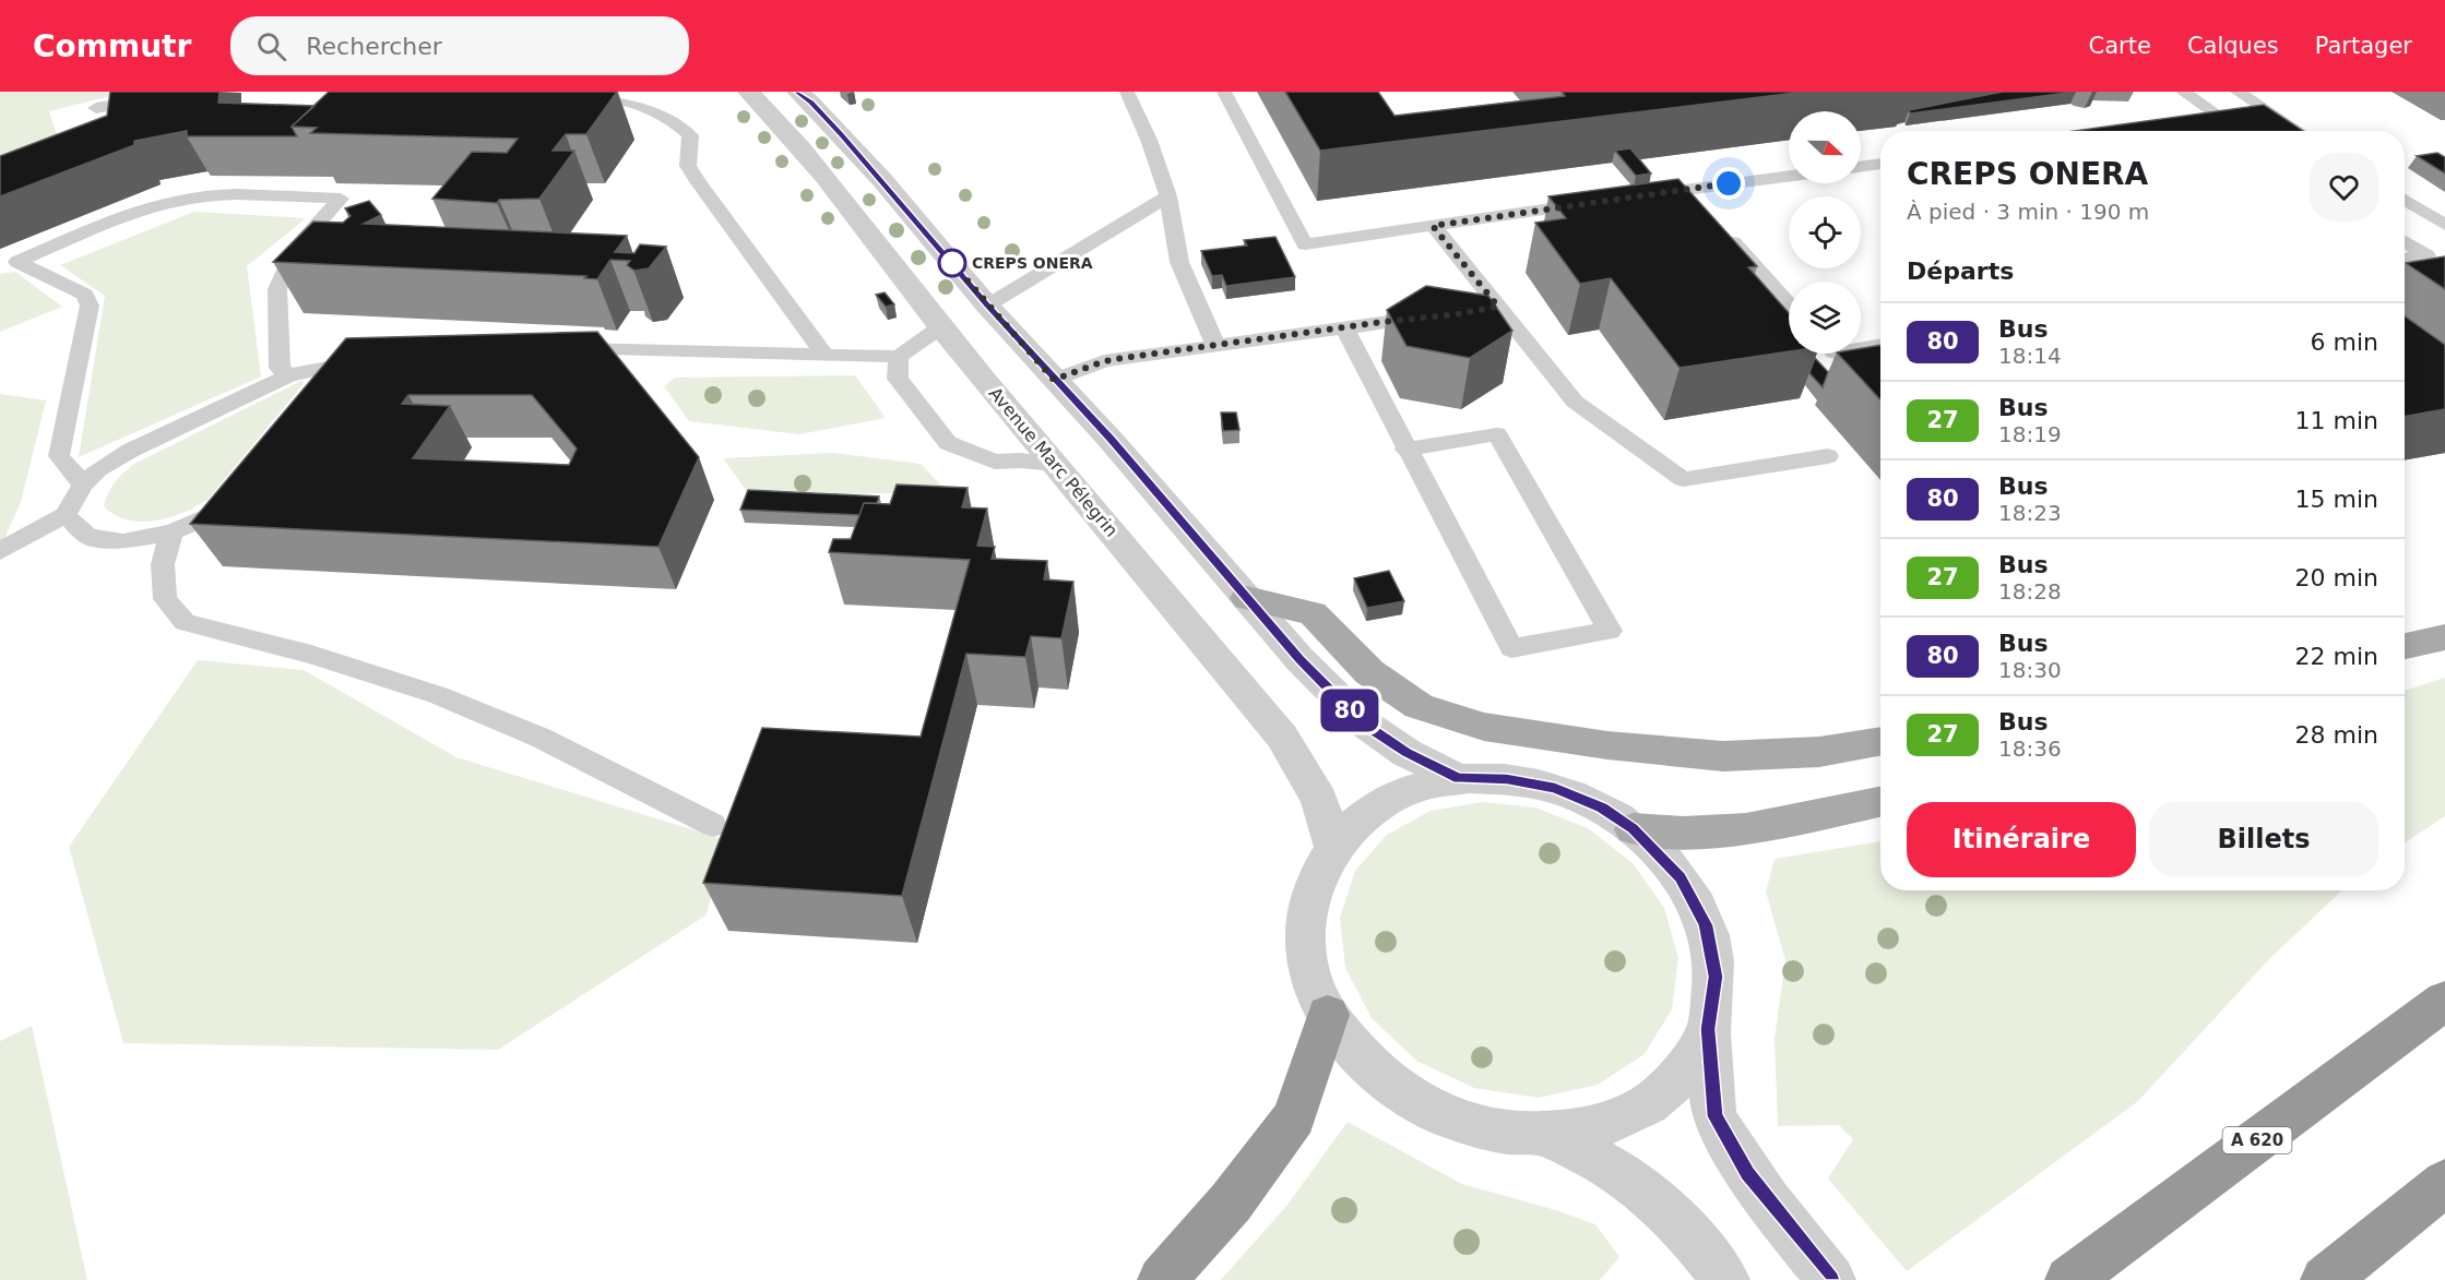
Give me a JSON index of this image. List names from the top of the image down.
{
  "streets": {
    "highway": ["A 620"],
    "street": ["Avenue Marc Pélegrin"]
  },
  "places": ["CREPS ONERA"],
  "lines": ["bus line 80"],
  "north": "right",
  "page": {
    "header": "Commutr",
    "search": "Rechercher",
    "nav": ["Carte", "Calques", "Partager"],
    "on_map": "80",
    "heading": [
      ["CREPS ONERA", "À pied · 3 min · 190 m"],
      "Départs"
    ],
    "list": [
      {
        "mark": "80",
        "name": "Bus",
        "note": "18:14",
        "value": "6 min"
      },
      {
        "mark": "27",
        "name": "Bus",
        "note": "18:19",
        "value": "11 min"
      },
      {
        "mark": "80",
        "name": "Bus",
        "note": "18:23",
        "value": "15 min"
      },
      {
        "mark": "27",
        "name": "Bus",
        "note": "18:28",
        "value": "20 min"
      },
      {
        "mark": "80",
        "name": "Bus",
        "note": "18:30",
        "value": "22 min"
      },
      {
        "mark": "27",
        "name": "Bus",
        "note": "18:36",
        "value": "28 min"
      }
    ],
    "buttons": ["Itinéraire", "Billets"]
  }
}
